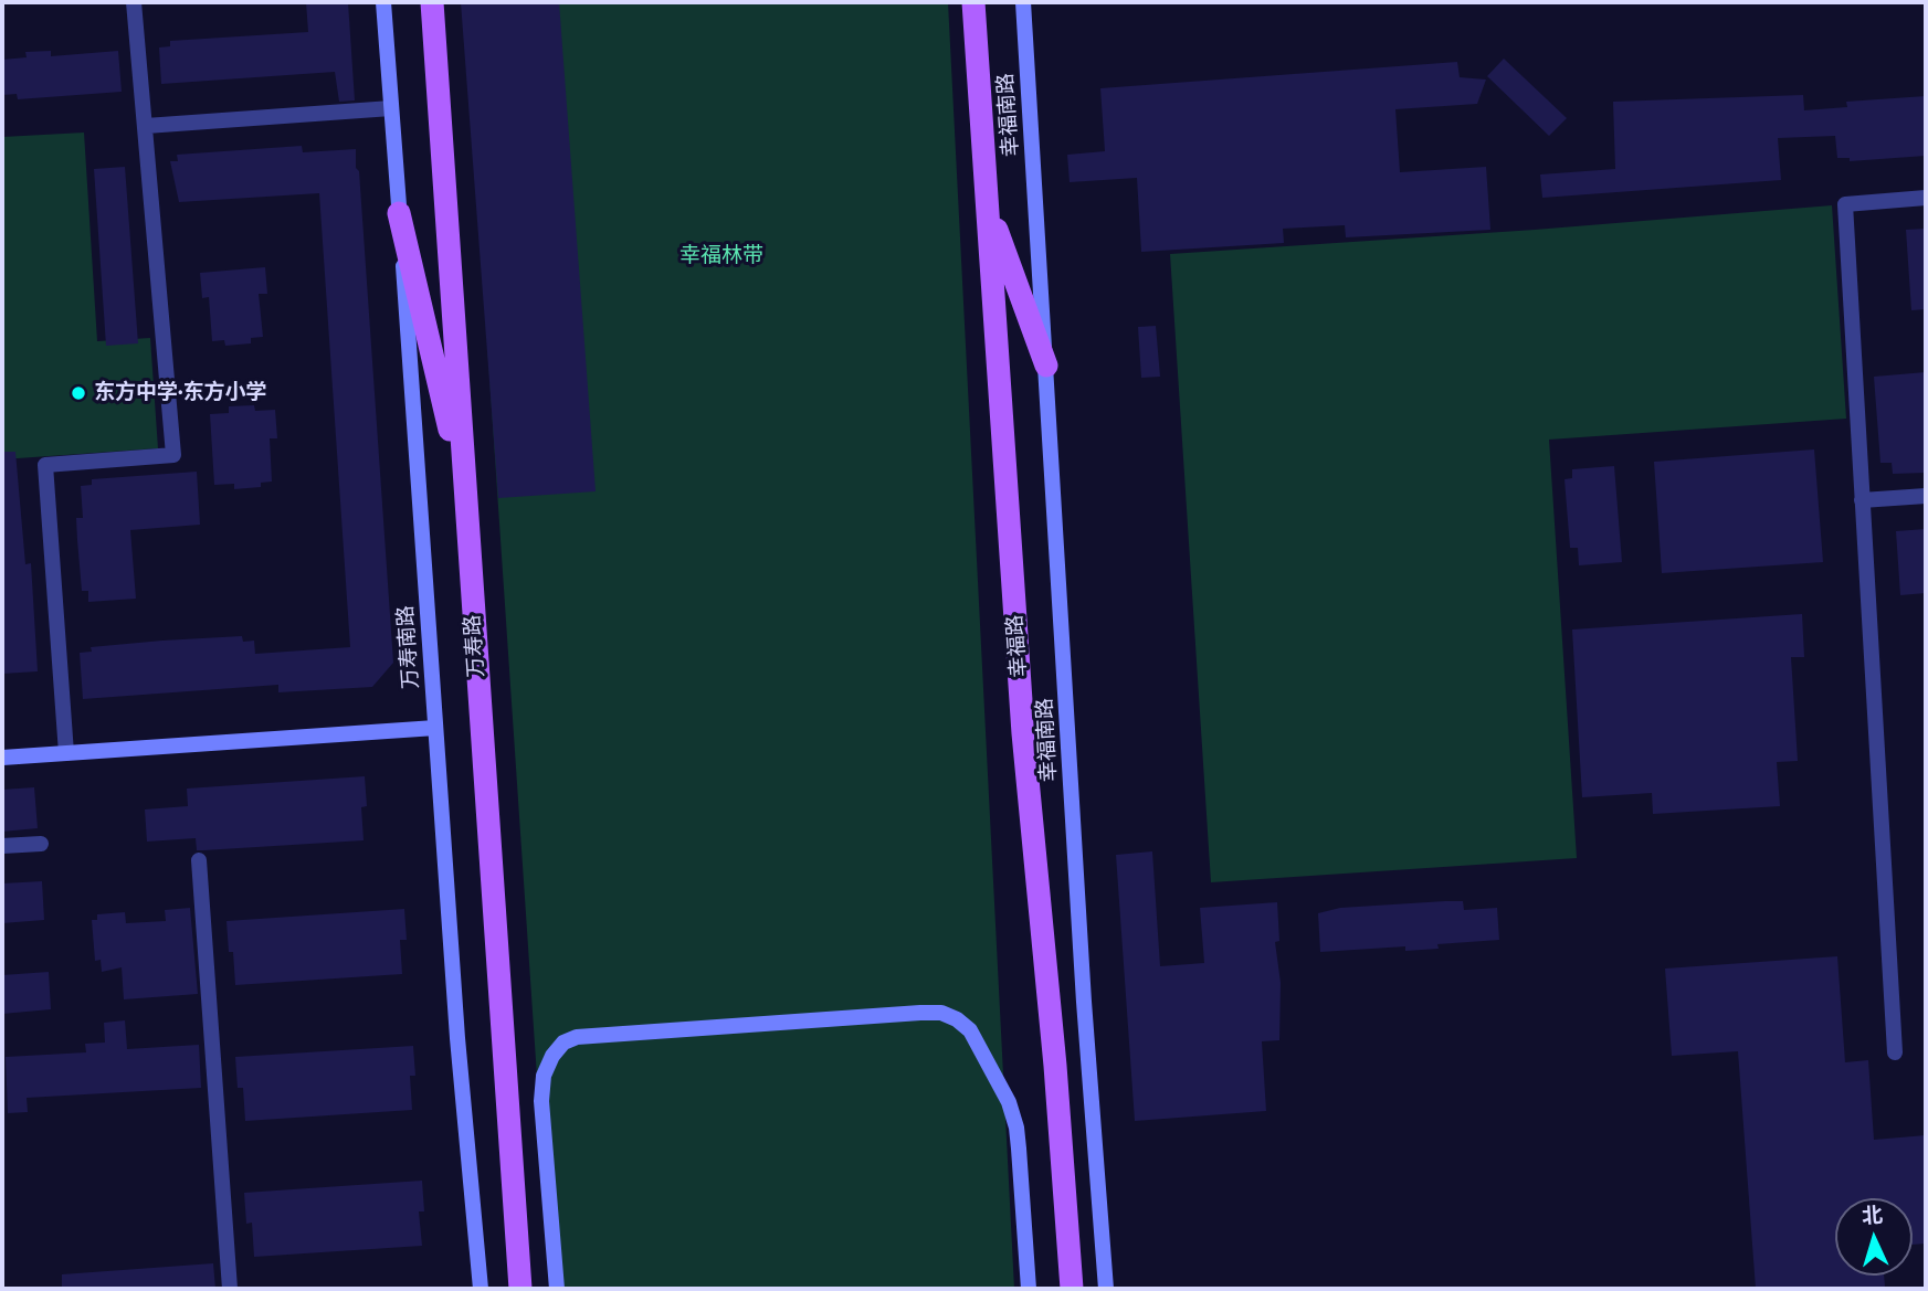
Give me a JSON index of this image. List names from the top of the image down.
{
  "streets": {
    "main road": [
      "幸福南路",
      "万寿路",
      "幸福路",
      "万寿南路"
    ]
  },
  "parks": ["幸福林带"],
  "places": ["东方中学·东方小学"],
  "north": "top"
}
